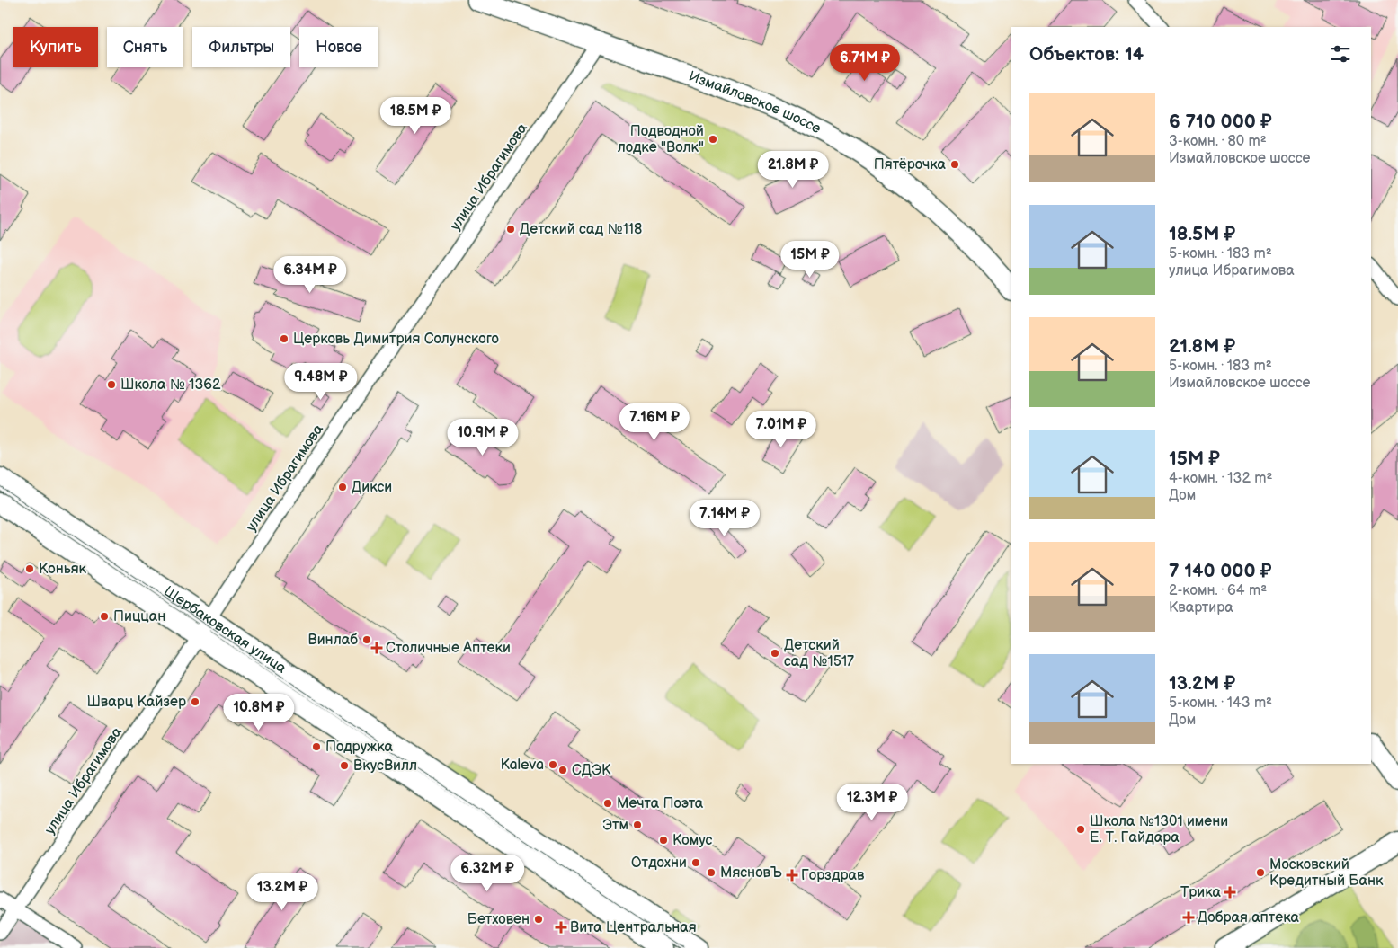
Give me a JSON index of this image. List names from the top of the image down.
{
  "streets": {
    "main road": ["Измайловское шоссе", "Щербаковская улица"],
    "street": ["улица Ибрагимова"]
  },
  "crossings": [
    ["Измайловское шоссе", "улица Ибрагимова"],
    ["улица Ибрагимова", "Щербаковская улица"]
  ],
  "places": {
    "other": [
      "Подводной лодке \"Волк\"",
      "Пятёрочка",
      "Детский сад №118",
      "Церковь Димитрия Солунского",
      "Школа № 1362",
      "Дикси",
      "Коньяк",
      "Пиццан",
      "Винлаб",
      "Детский сад №1517",
      "Шварц Кайзер",
      "Подружка",
      "Kaleva",
      "ВкусВилл",
      "СДЭК",
      "Мечта Поэта",
      "Этм",
      "Школа №1301 имени Е. Т. Гайдара",
      "Комус",
      "Отдохни",
      "МясновЪ",
      "Московский Кредитный Банк",
      "Бетховен"
    ],
    "health": [
      "Столичные Аптеки",
      "Горздрав",
      "Трика",
      "Добрая аптека",
      "Вита Центральная"
    ]
  },
  "page": {
    "chip": [
      "Купить",
      "Снять",
      "Фильтры",
      "Новое"
    ],
    "heading": "Объектов: 14",
    "price": [
      "6.71M ₽",
      "18.5M ₽",
      "21.8M ₽",
      "15M ₽",
      "6.34M ₽",
      "9.48M ₽",
      "7.16M ₽",
      "7.01M ₽",
      "10.9M ₽",
      "7.14M ₽",
      "10.8M ₽",
      "12.3M ₽",
      "6.32M ₽",
      "13.2M ₽"
    ],
    "list": [
      {
        "name": "6 710 000 ₽",
        "note": "3-комн. · 80 m² · Измайловское шоссе"
      },
      {
        "name": "18.5M ₽",
        "note": "5-комн. · 183 m² · улица Ибрагимова"
      },
      {
        "name": "21.8M ₽",
        "note": "5-комн. · 183 m² · Измайловское шоссе"
      },
      {
        "name": "15M ₽",
        "note": "4-комн. · 132 m² · Дом"
      },
      {
        "name": "7 140 000 ₽",
        "note": "2-комн. · 64 m² · Квартира"
      },
      {
        "name": "13.2M ₽",
        "note": "5-комн. · 143 m² · Дом"
      }
    ]
  }
}
